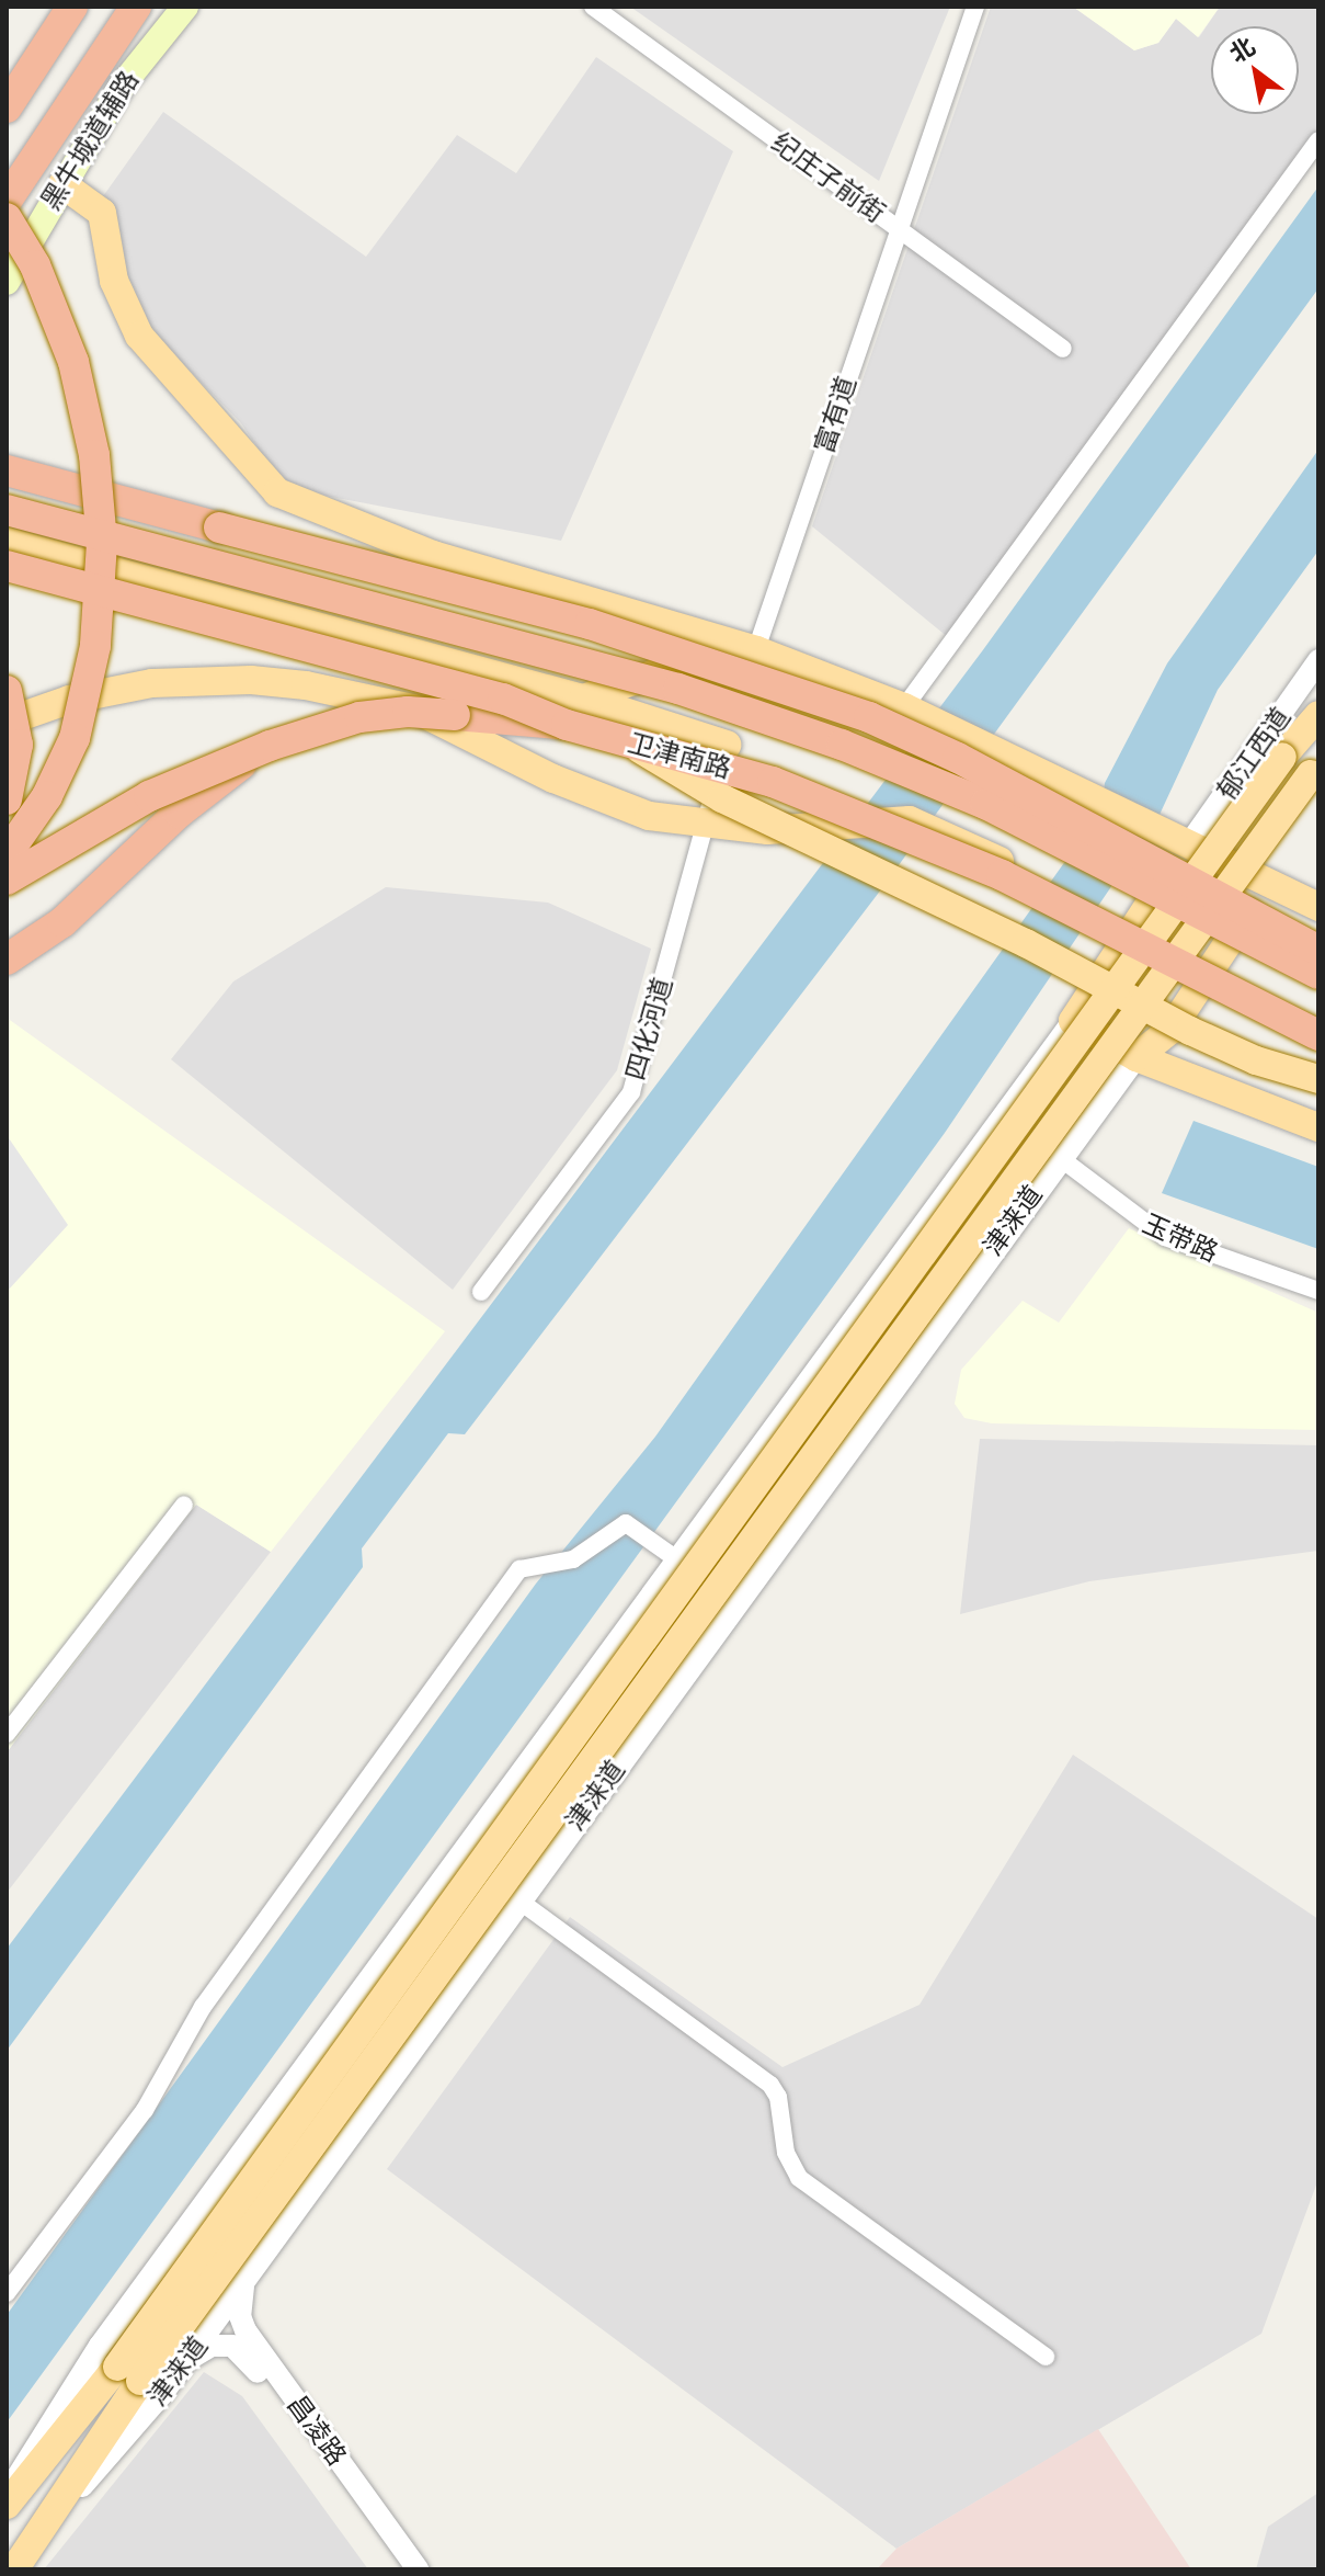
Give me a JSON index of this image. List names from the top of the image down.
{
  "streets": {
    "highway": ["卫津南路"],
    "main road": ["黑牛城道辅路", "津涞道"],
    "street": [
      "纪庄子前街",
      "富有道",
      "郁江西道",
      "四化河道",
      "玉带路",
      "昌凌路"
    ]
  },
  "crossings": [
    ["纪庄子前街", "富有道"],
    ["富有道", "四化河道"],
    ["津涞道", "玉带路"],
    ["津涞道", "昌凌路"]
  ],
  "north": "top left"
}
